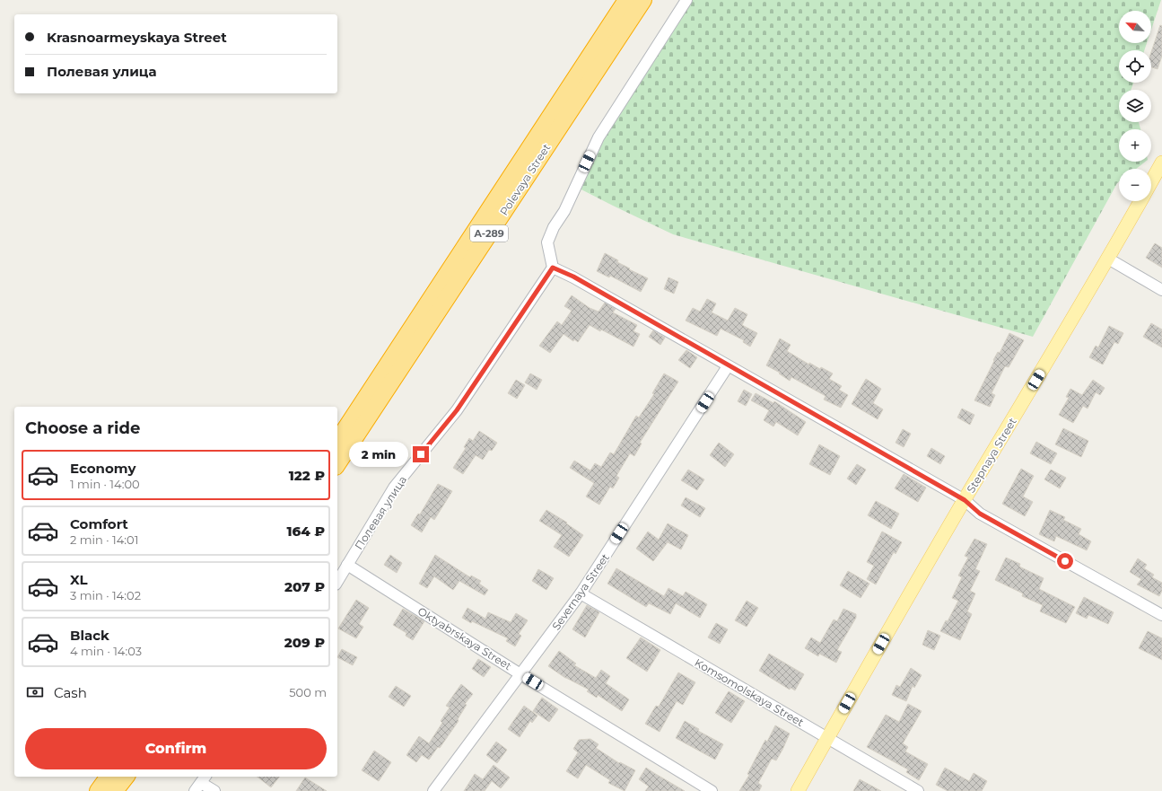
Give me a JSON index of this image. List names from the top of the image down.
{
  "streets": {
    "highway": ["Polevaya Street", "А-289"],
    "main road": ["Stepnaya Street"],
    "street": [
      "Полевая улица",
      "Severnaya Street",
      "Oktyabrskaya Street",
      "Komsomolskaya Street"
    ]
  },
  "crossings": [
    ["Stepnaya Street", "Komsomolskaya Street"],
    ["Полевая улица", "Oktyabrskaya Street"],
    ["Severnaya Street", "Oktyabrskaya Street"],
    ["Severnaya Street", "Komsomolskaya Street"]
  ],
  "north": "top left",
  "page": {
    "map_buttons": ["+", "−"],
    "banner": ["Krasnoarmeyskaya Street", "Полевая улица"],
    "heading": "Choose a ride",
    "bubble": "2 min",
    "list": [
      {
        "name": "Economy",
        "note": "1 min · 14:00",
        "value": "122 ₽"
      },
      {
        "name": "Comfort",
        "note": "2 min · 14:01",
        "value": "164 ₽"
      },
      {
        "name": "XL",
        "note": "3 min · 14:02",
        "value": "207 ₽"
      },
      {
        "name": "Black",
        "note": "4 min · 14:03",
        "value": "209 ₽"
      }
    ],
    "pay": ["Cash", "500 m"],
    "buttons": "Confirm"
  }
}
